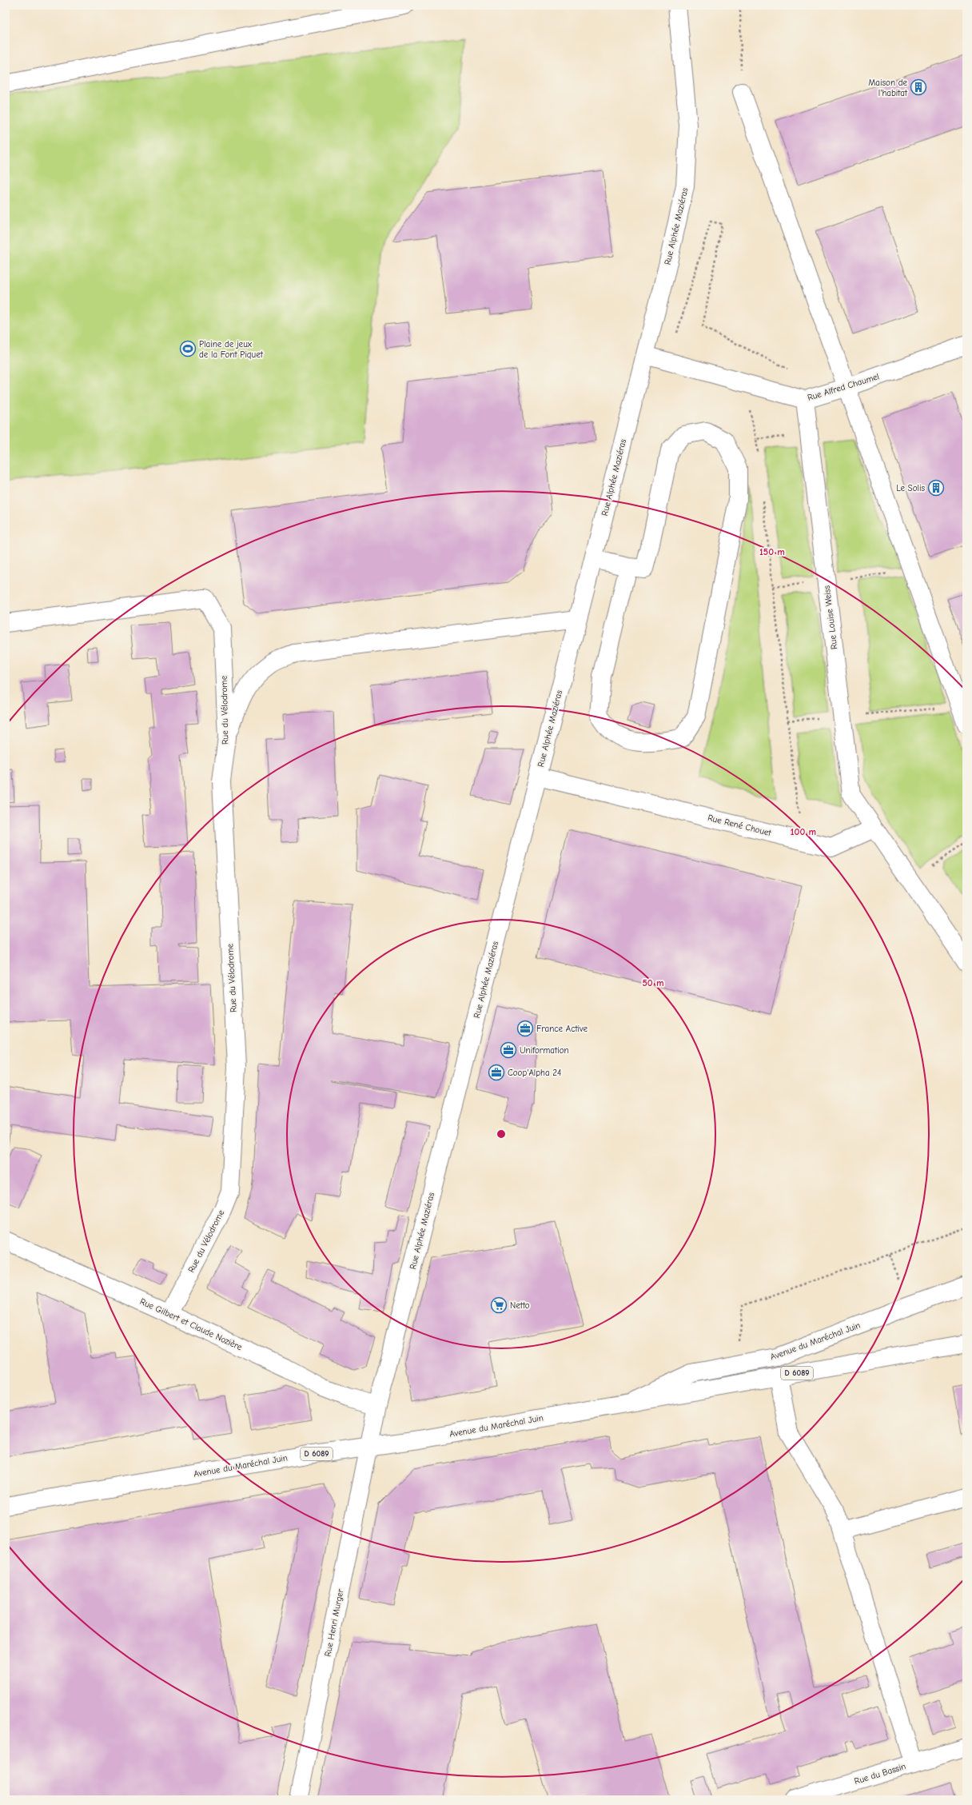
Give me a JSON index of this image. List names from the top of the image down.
{
  "streets": {
    "street": [
      "Rue Alphée Maziéras",
      "Rue Alfred Chaumel",
      "Rue Louise Weiss",
      "Rue du Vélodrome",
      "Rue René Chouet",
      "Rue Gilbert et Claude Nozière",
      "Avenue du Maréchal Juin",
      "D 6089",
      "Rue Henri Murger",
      "Rue du Bassin"
    ]
  },
  "crossings": [
    ["Rue Alphée Maziéras", "Rue Alfred Chaumel"],
    ["Rue Alphée Maziéras", "Rue René Chouet"],
    ["Rue Alphée Maziéras", "Rue Gilbert et Claude Nozière"],
    ["Rue Alphée Maziéras", "Avenue du Maréchal Juin"],
    ["Rue Alphée Maziéras", "Rue Henri Murger"],
    ["Rue Alfred Chaumel", "Rue Louise Weiss"],
    ["Rue Louise Weiss", "Rue René Chouet"],
    ["Rue du Vélodrome", "Rue Gilbert et Claude Nozière"],
    ["Avenue du Maréchal Juin", "Rue Henri Murger"]
  ],
  "places": {
    "building": ["Maison de l'habitat", "Le Solis"],
    "sports": ["Plaine de jeux de la Font Piquet"],
    "office": ["France Active", "Uniformation", "Coop'Alpha 24"],
    "supermarket": ["Netto"]
  },
  "rings": ["150 m", "100 m", "50 m"]
}
